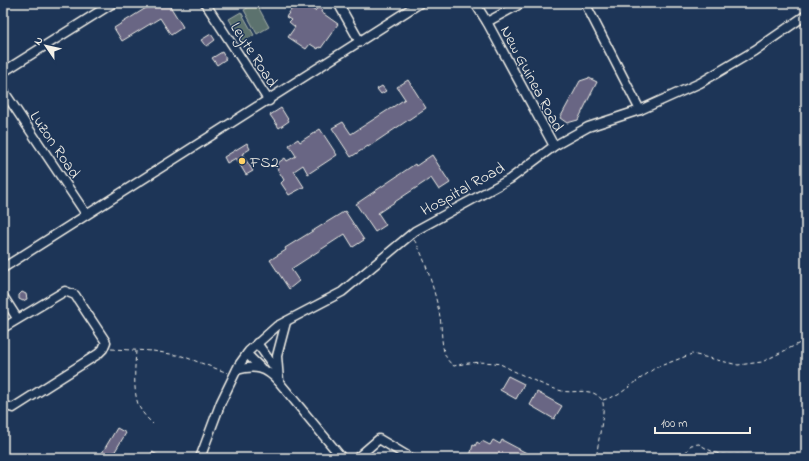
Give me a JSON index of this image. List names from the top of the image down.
{
  "streets": {
    "street": [
      "Leyte Road",
      "New Guinea Road",
      "Luzon Road",
      "Hospital Road"
    ]
  },
  "crossings": [
    ["New Guinea Road", "Hospital Road"]
  ],
  "places": ["FS2"],
  "scale_bar": "100 m",
  "north": "top left"
}
